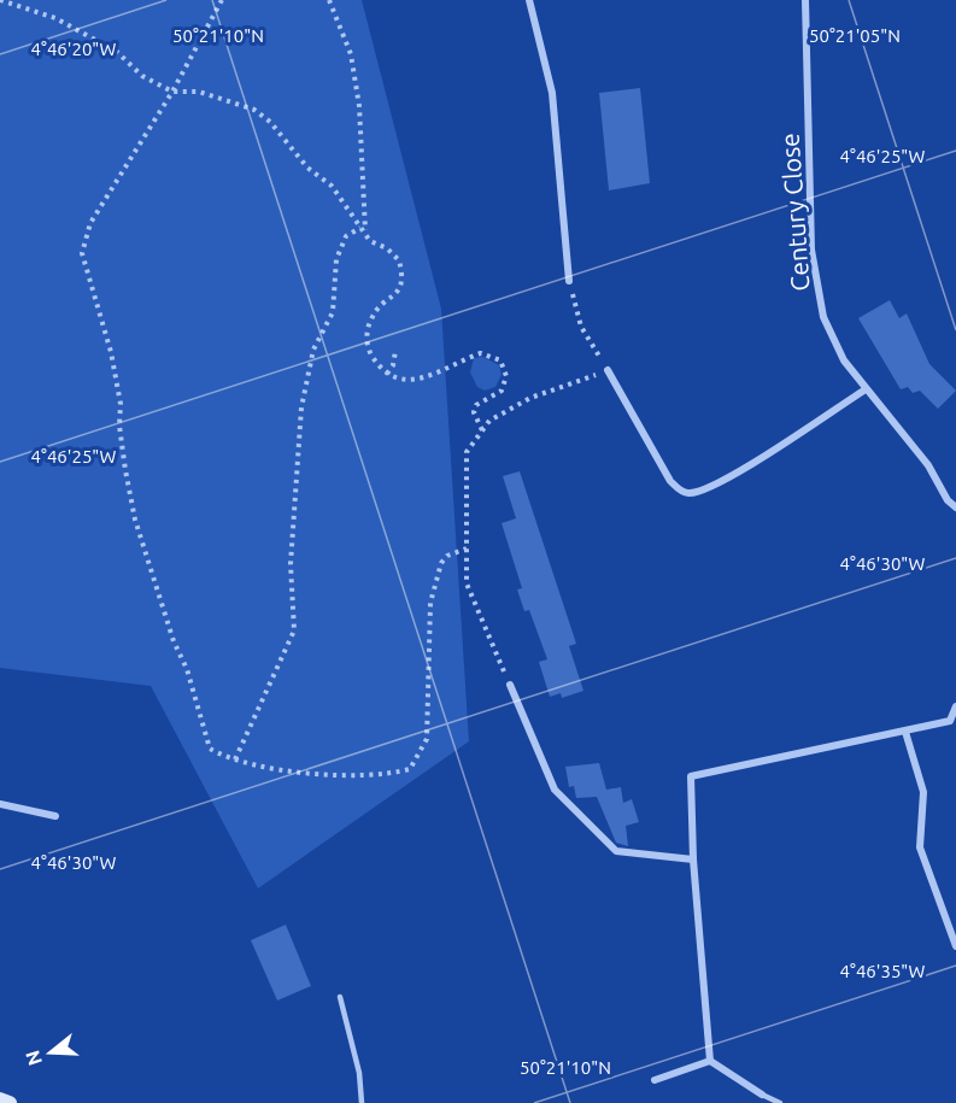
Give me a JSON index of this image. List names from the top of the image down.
{
  "streets": {
    "street": ["Century Close"]
  },
  "north": "left",
  "coordinates": [
    "50°21'10\"N",
    "50°21'05\"N",
    "4°46'20\"W",
    "4°46'25\"W",
    "4°46'30\"W",
    "4°46'35\"W"
  ]
}
